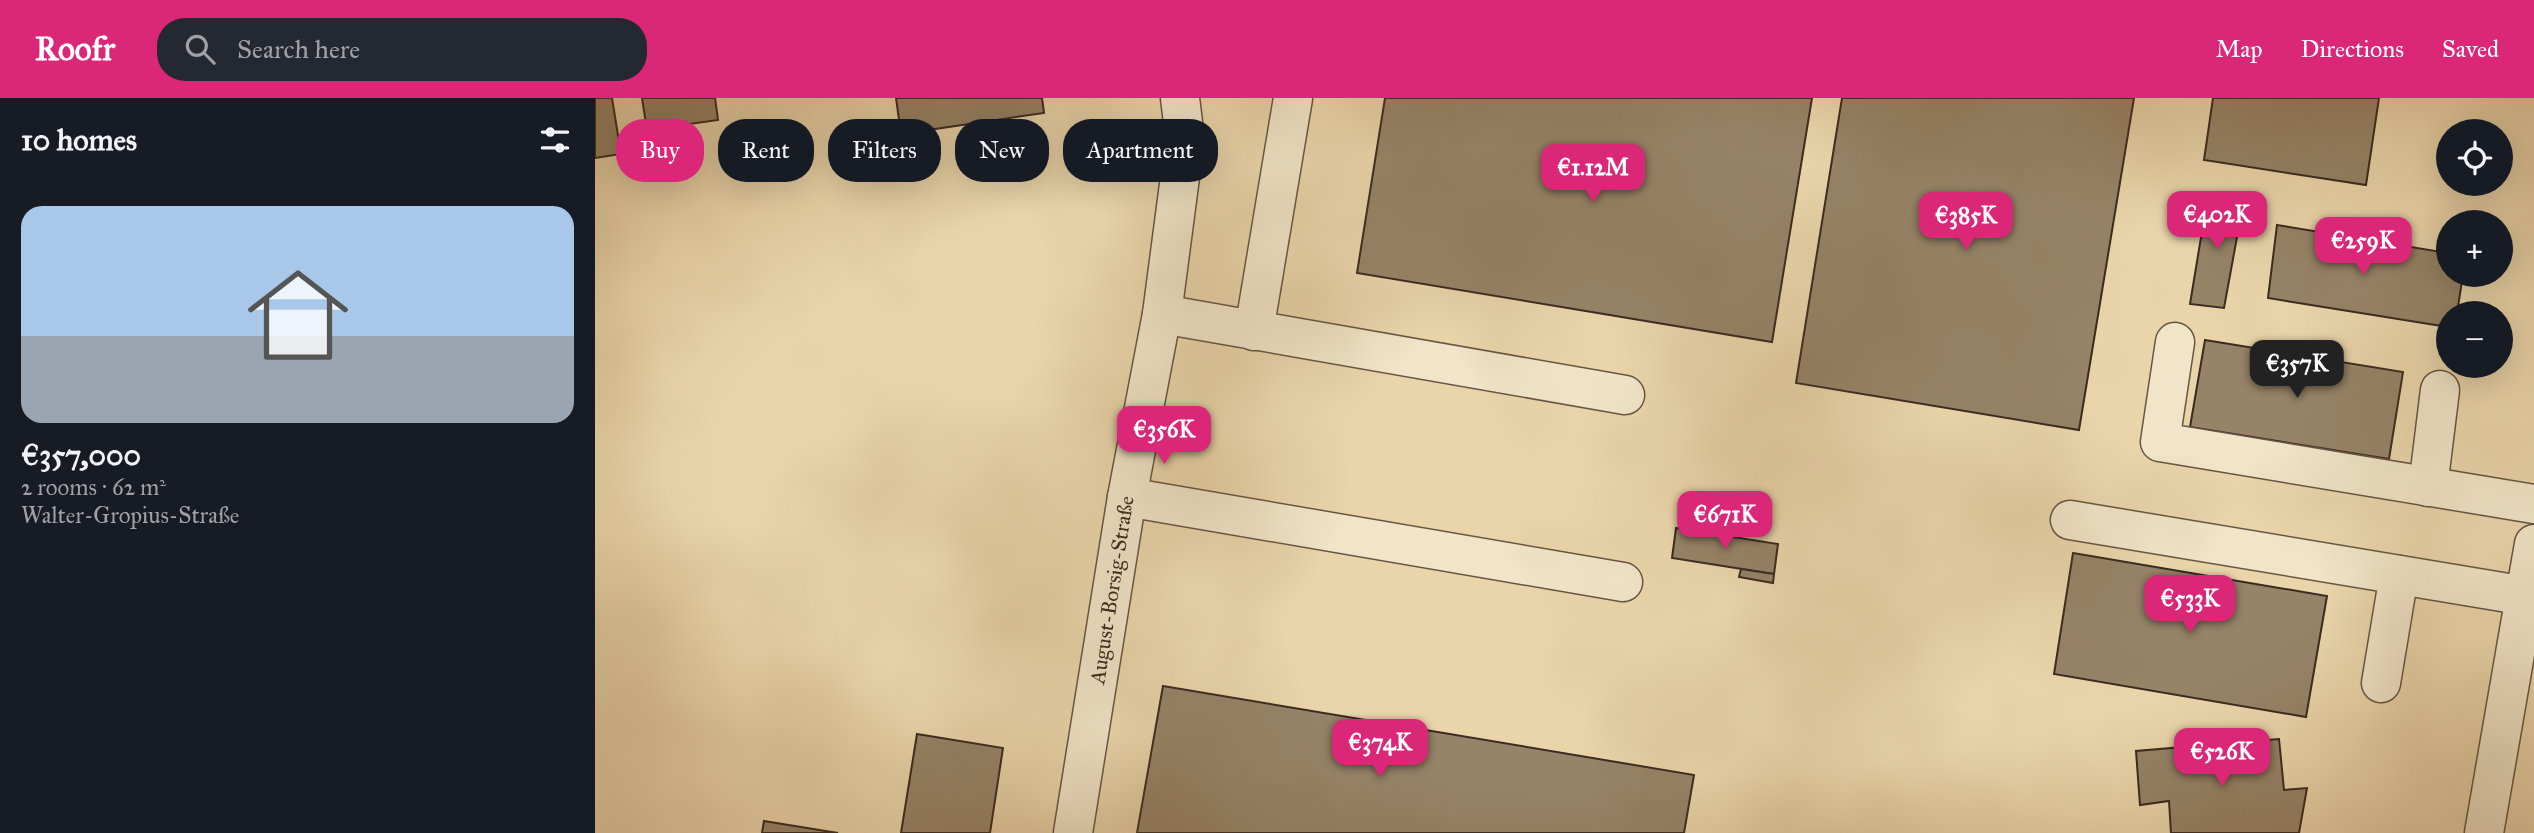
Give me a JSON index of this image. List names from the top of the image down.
{
  "streets": {
    "street": ["August-Borsig-Straße"]
  },
  "page": {
    "header": "Roofr",
    "search": "Search here",
    "nav": ["Map", "Directions", "Saved"],
    "heading": "10 homes",
    "map_buttons": ["+", "−"],
    "chip": [
      "Buy",
      "Rent",
      "Filters",
      "New",
      "Apartment"
    ],
    "price": [
      "€1.12M",
      "€402K",
      "€385K",
      "€259K",
      "€357K",
      "€356K",
      "€671K",
      "€533K",
      "€374K",
      "€526K"
    ],
    "list": [
      {
        "name": "€357,000",
        "note": "2 rooms · 62 m² · Walter-Gropius-Straße"
      }
    ]
  }
}
